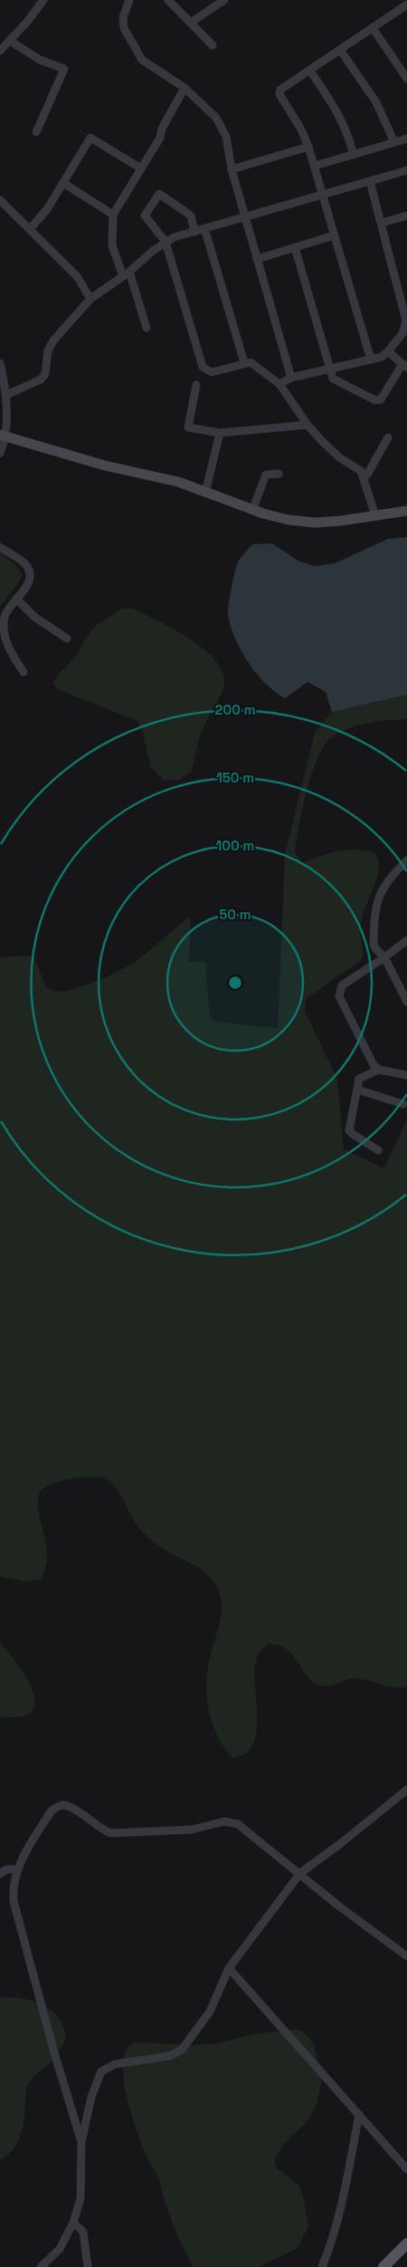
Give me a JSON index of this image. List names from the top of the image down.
{
  "rings": [
    "200 m",
    "150 m",
    "100 m",
    "50 m"
  ]
}
